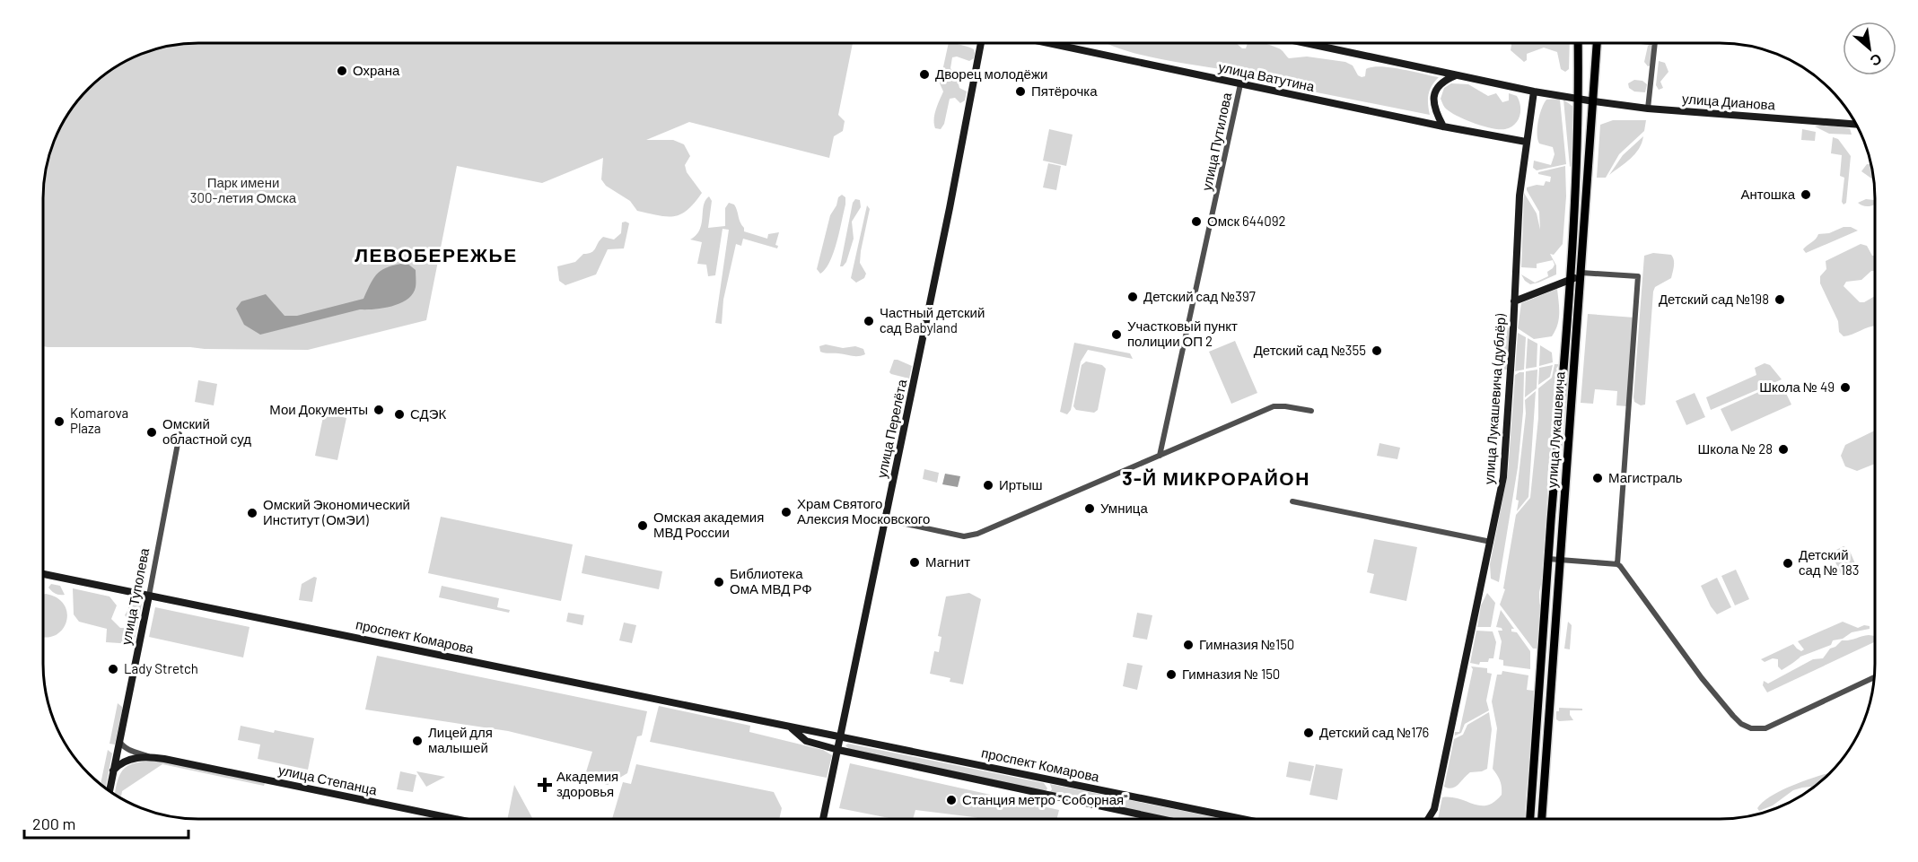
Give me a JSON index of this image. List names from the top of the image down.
{
  "streets": {
    "main road": [
      "улица Ватутина",
      "улица Дианова",
      "улица Лукашевича (дублёр)",
      "улица Перелёта",
      "улица Лукашевича",
      "улица Туполева",
      "проспект Комарова",
      "улица Степанца"
    ],
    "street": ["улица Путилова"]
  },
  "crossings": [
    ["улица Ватутина", "улица Путилова"],
    ["улица Ватутина", "улица Лукашевича (дублёр)"],
    ["улица Дианова", "улица Лукашевича"],
    ["улица Перелёта", "проспект Комарова"],
    ["улица Туполева", "проспект Комарова"],
    ["улица Туполева", "улица Степанца"]
  ],
  "districts": ["ЛЕВОБЕРЕЖЬЕ", "3-Й МИКРОРАЙОН"],
  "parks": ["Парк имени 300-летия Омска"],
  "places": {
    "other": [
      "Охрана",
      "Дворец молодёжи",
      "Пятёрочка",
      "Антошка",
      "Омск 644092",
      "Детский сад №397",
      "Детский сад №198",
      "Частный детский сад Babyland",
      "Участковый пункт полиции ОП 2",
      "Детский сад №355",
      "Школа № 49",
      "Мои Документы",
      "СДЭК",
      "Komarova Plaza",
      "Омский областной суд",
      "Школа № 28",
      "Магистраль",
      "Иртыш",
      "Умница",
      "Храм Святого Алексия Московского",
      "Омский Экономический Институт (ОмЭИ)",
      "Омская академия МВД России",
      "Магнит",
      "Детский сад № 183",
      "Библиотека ОмА МВД РФ",
      "Гимназия №150",
      "Lady Stretch",
      "Гимназия № 150",
      "Детский сад №176",
      "Лицей для малышей",
      "Станция метро \"Соборная\""
    ],
    "health": ["Академия здоровья"]
  },
  "scale_bar": "200 m",
  "north": "bottom right"
}
